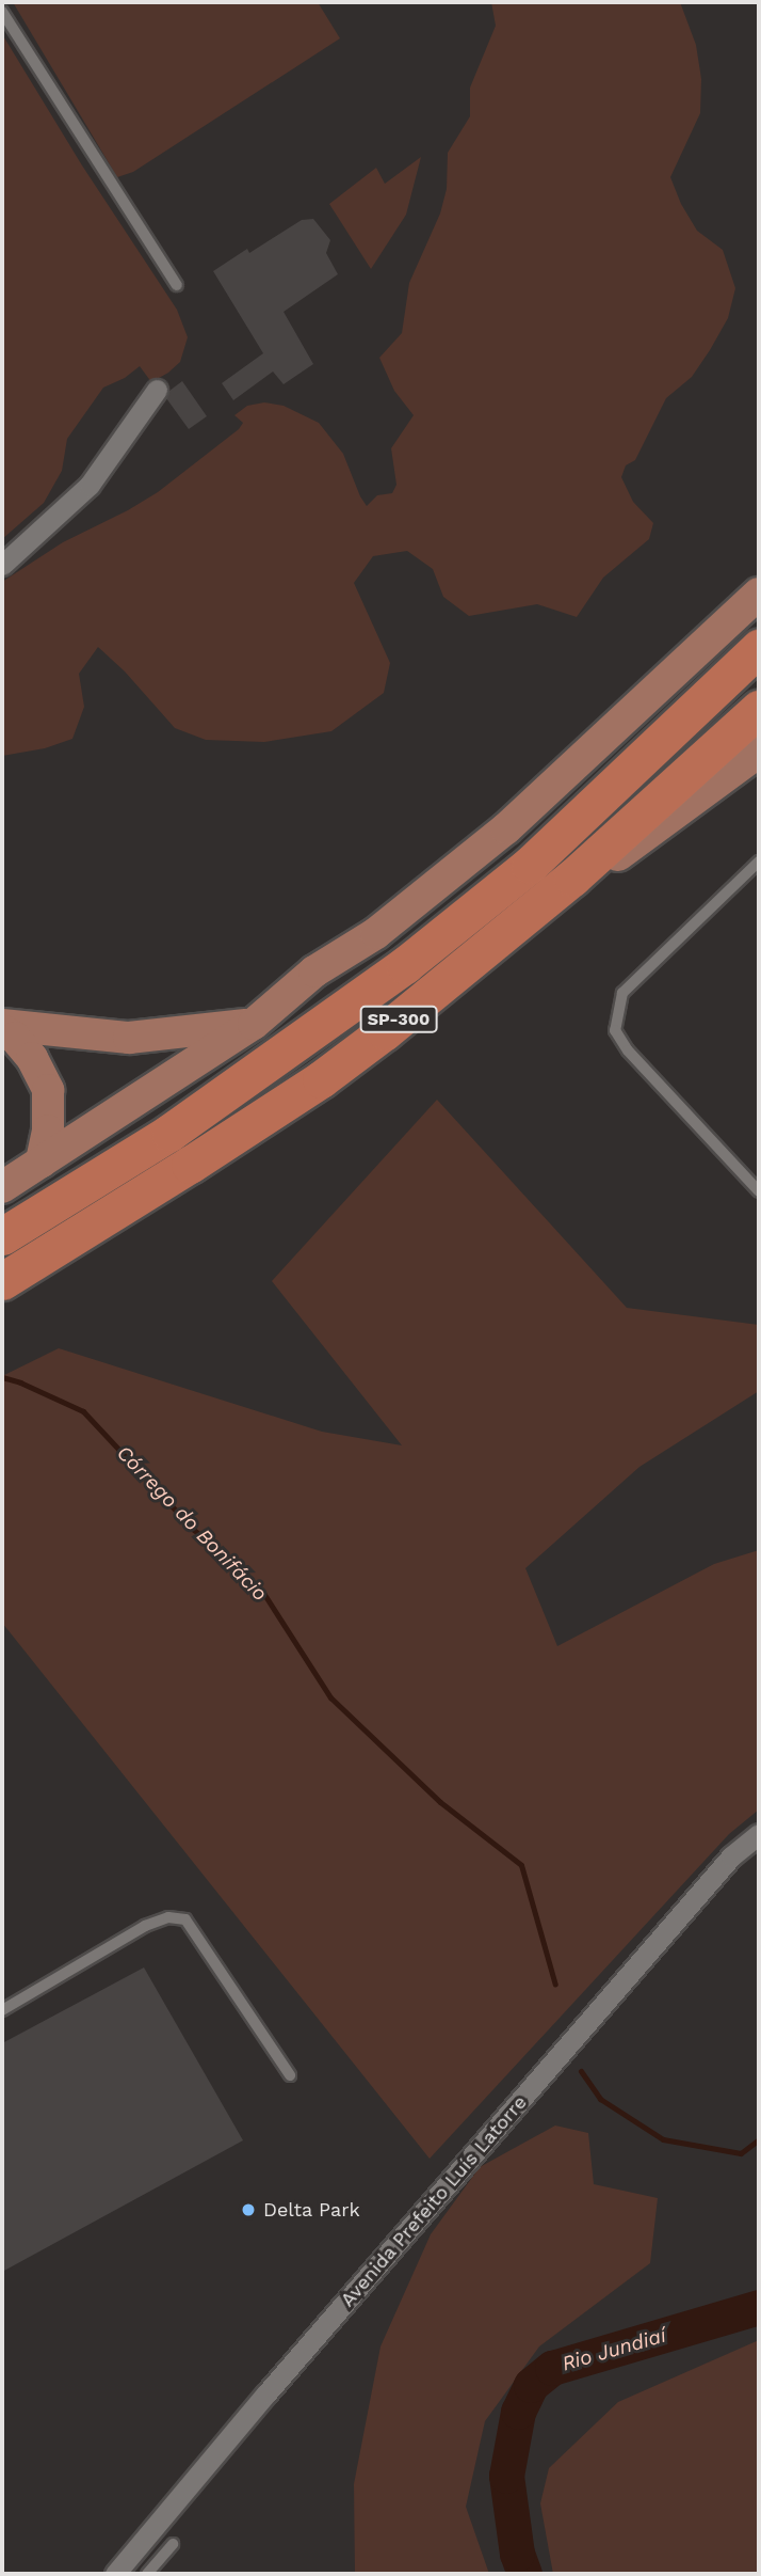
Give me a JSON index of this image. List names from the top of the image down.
{
  "streets": {
    "highway": ["SP-300"],
    "street": ["Avenida Prefeito Luís Latorre"]
  },
  "water": ["Córrego do Bonifácio", "Rio Jundiaí"],
  "places": ["Delta Park"]
}
